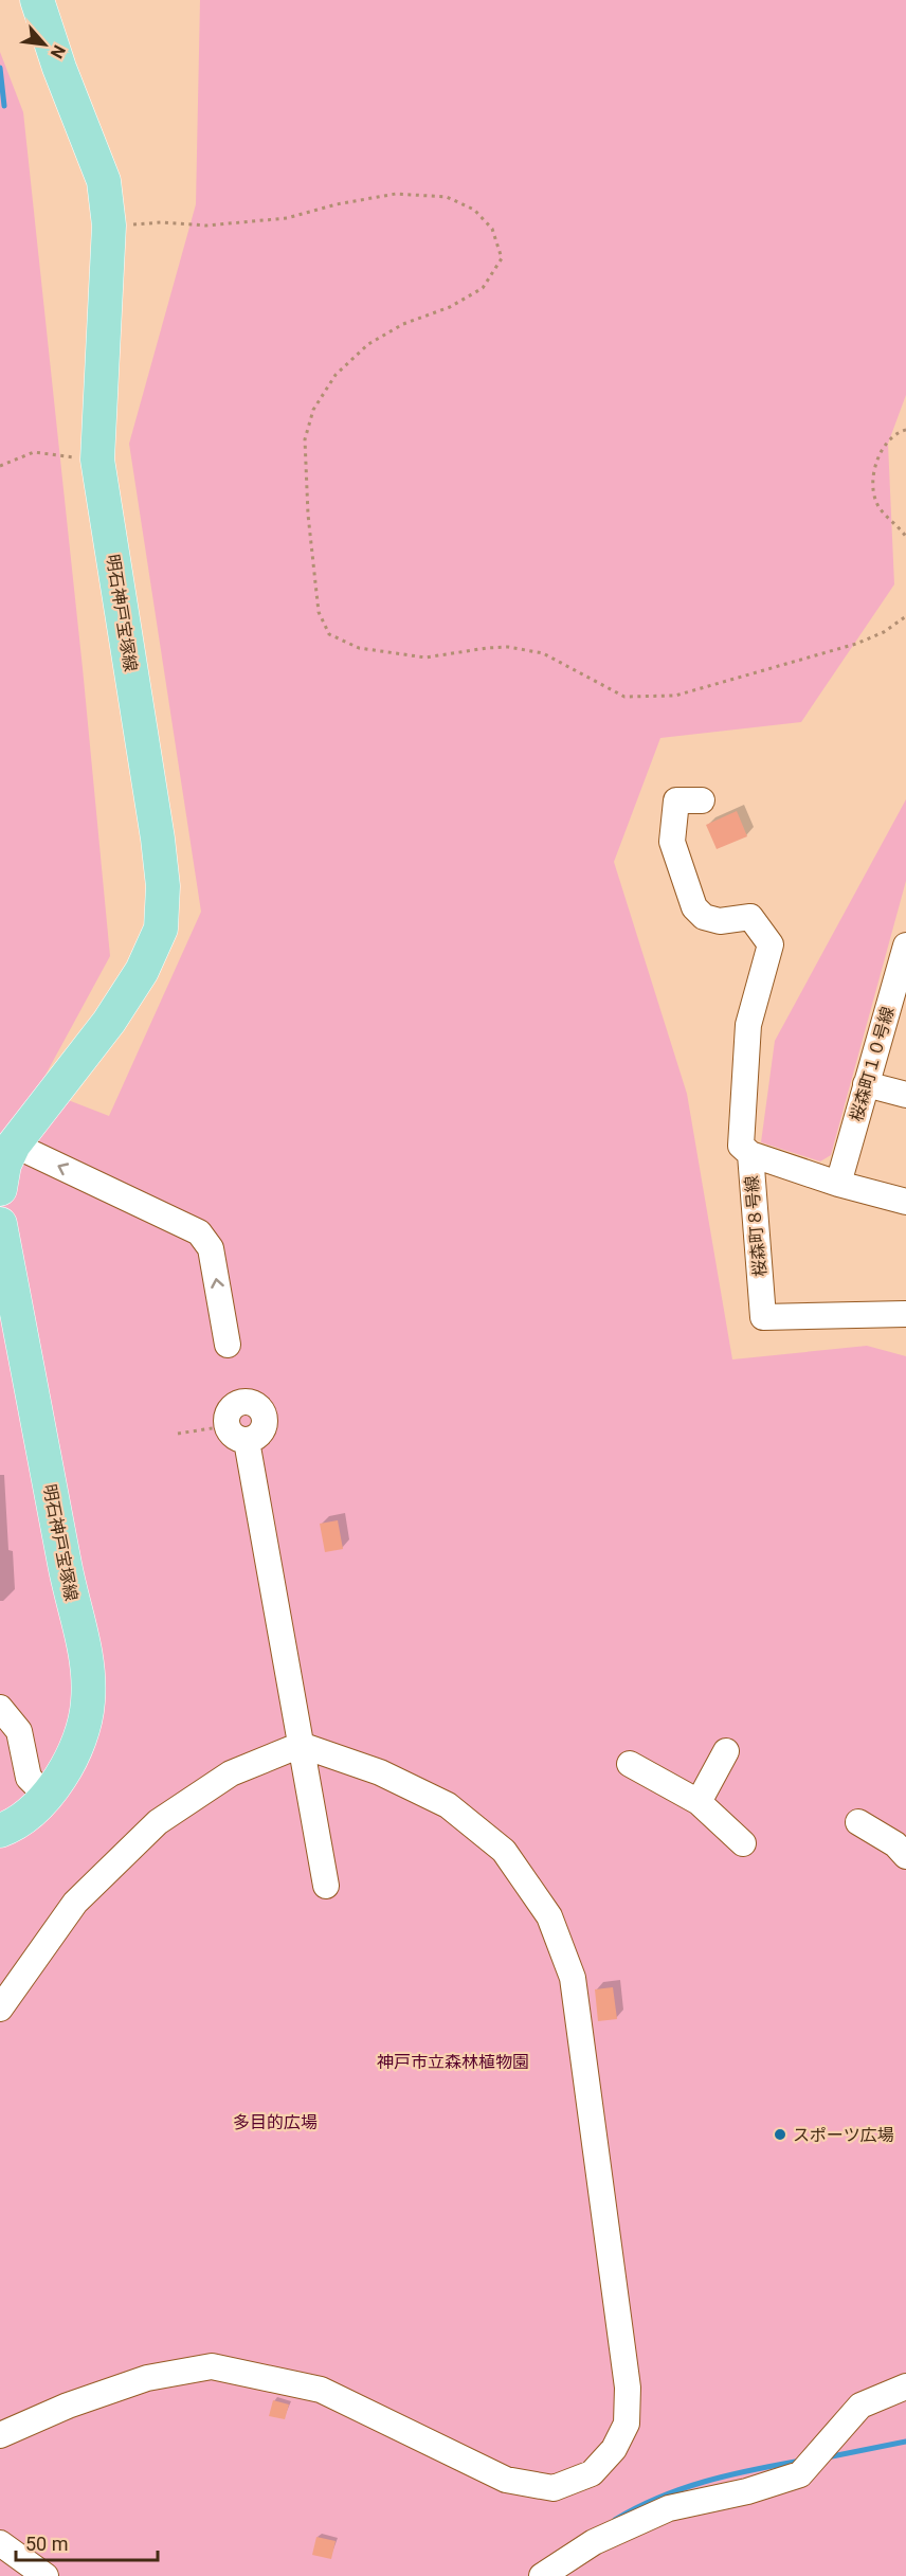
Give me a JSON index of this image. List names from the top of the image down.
{
  "streets": {
    "main road": ["明石神戸宝塚線"],
    "street": ["桜森町１０号線", "桜森町８号線"]
  },
  "crossings": [
    ["桜森町１０号線", "桜森町８号線"]
  ],
  "parks": ["神戸市立森林植物園", "多目的広場"],
  "places": ["スポーツ広場"],
  "scale_bar": "50 m",
  "north": "bottom right"
}
